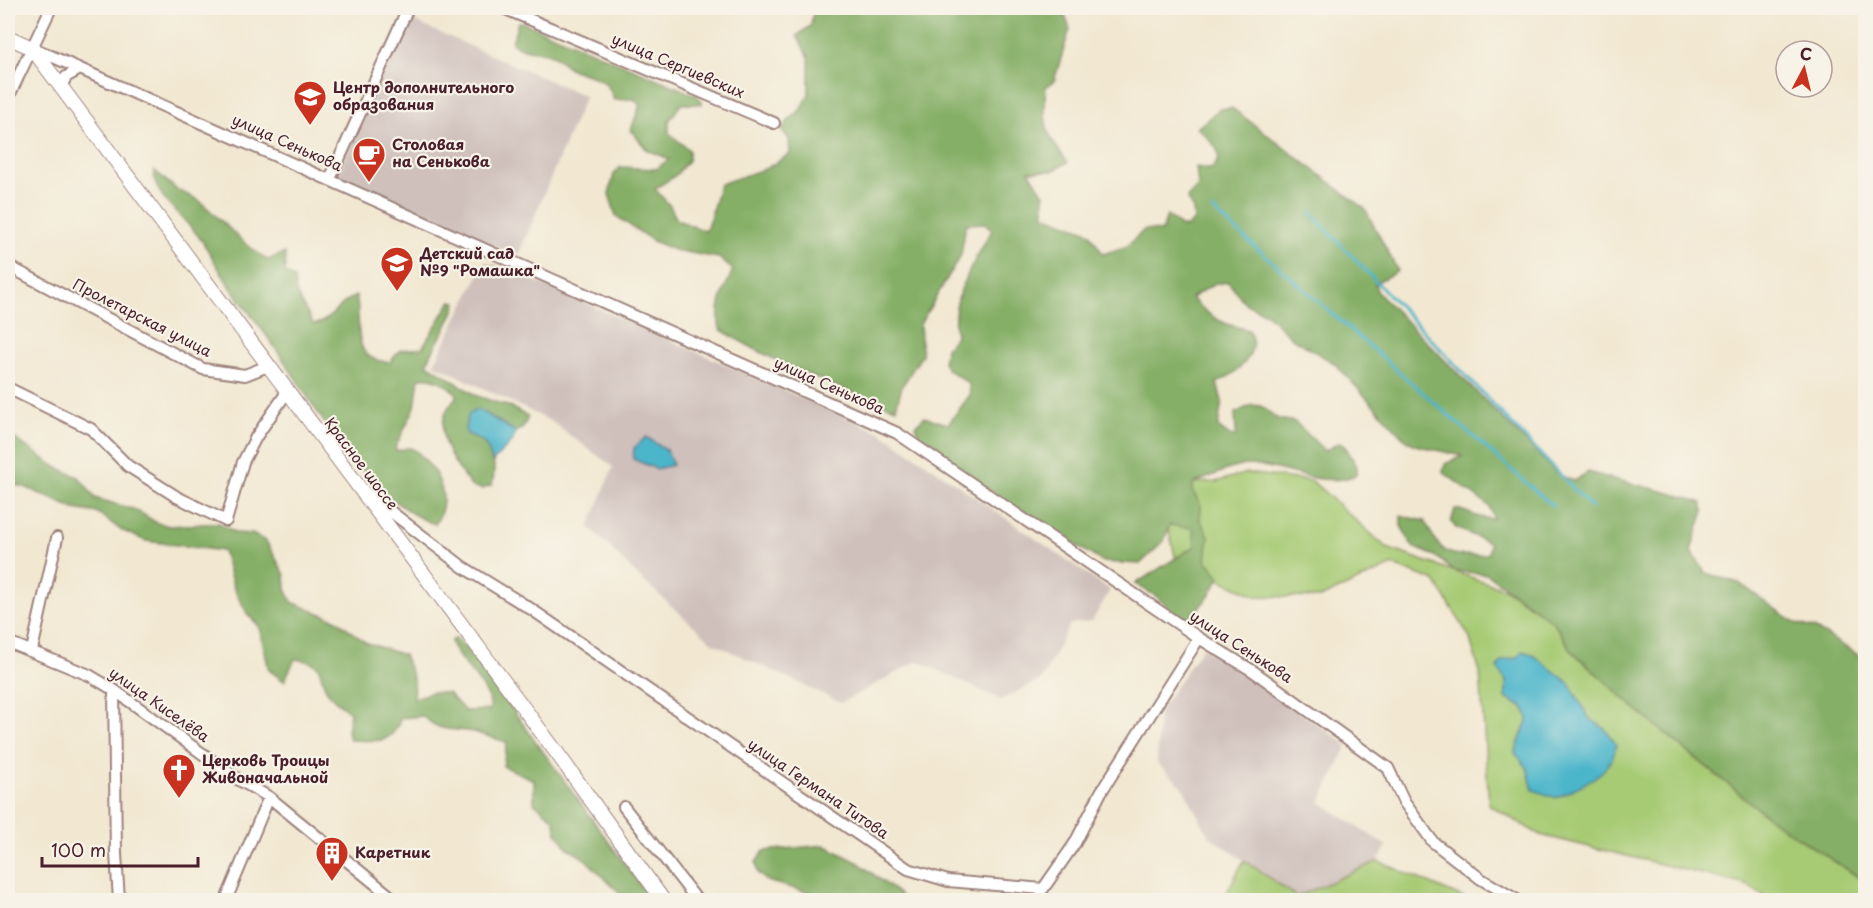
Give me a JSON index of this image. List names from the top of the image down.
{
  "streets": {
    "main road": ["Красное шоссе"],
    "street": [
      "улица Сергиевских",
      "улица Сенькова",
      "Пролетарская улица",
      "улица Киселёва",
      "улица Германа Титова"
    ]
  },
  "crossings": [
    ["улица Сенькова", "Красное шоссе"],
    ["улица Сенькова", "улица Германа Титова"],
    ["Пролетарская улица", "Красное шоссе"],
    ["Красное шоссе", "улица Германа Титова"]
  ],
  "places": {
    "school or university": ["Центр дополнительного образования", "Детский сад №9 \"Ромашка\""],
    "cafe": ["Столовая на Сенькова"],
    "church": ["Церковь Троицы Живоначальной"],
    "building": ["Каретник"]
  },
  "scale_bar": "100 m",
  "north": "top"
}
